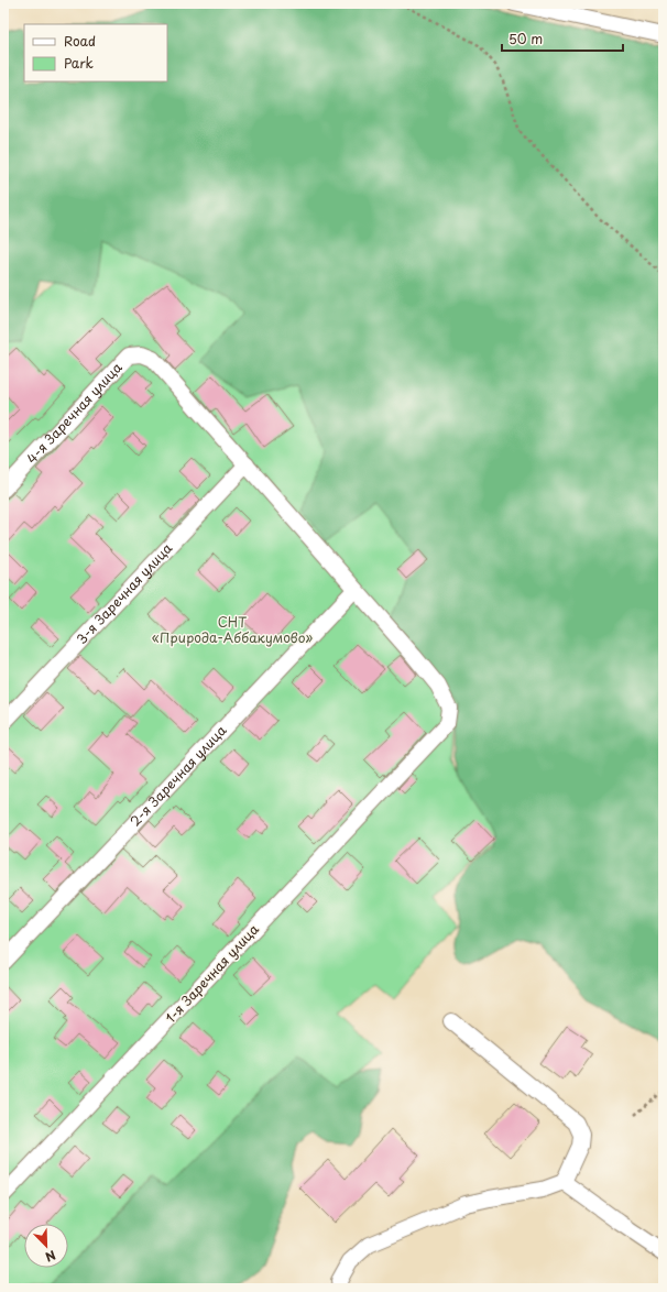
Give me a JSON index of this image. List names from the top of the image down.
{
  "streets": {
    "street": [
      "4-я Заречная улица",
      "3-я Заречная улица",
      "2-я Заречная улица",
      "1-я Заречная улица"
    ]
  },
  "crossings": [
    ["4-я Заречная улица", "1-я Заречная улица"],
    ["3-я Заречная улица", "1-я Заречная улица"],
    ["2-я Заречная улица", "1-я Заречная улица"]
  ],
  "parks": ["СНТ «Природа-Аббакумово»"],
  "legend": ["Road", "Park"],
  "scale_bar": "50 m",
  "north": "bottom right"
}
